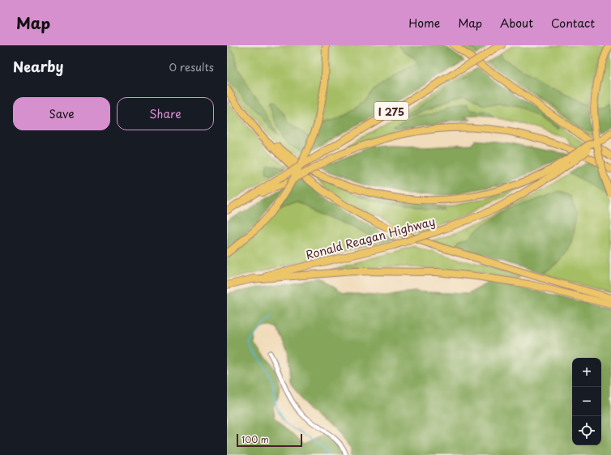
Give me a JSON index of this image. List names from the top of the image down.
{
  "streets": {
    "highway": ["I 275", "Ronald Reagan Highway"]
  },
  "scale_bar": "100 m",
  "page": {
    "header": "Map",
    "nav": [
      "Home",
      "Map",
      "About",
      "Contact"
    ],
    "heading": ["Nearby", "0 results"],
    "buttons": ["Save", "Share"],
    "map_buttons": ["+", "−"],
    "scale": "100 m"
  }
}
